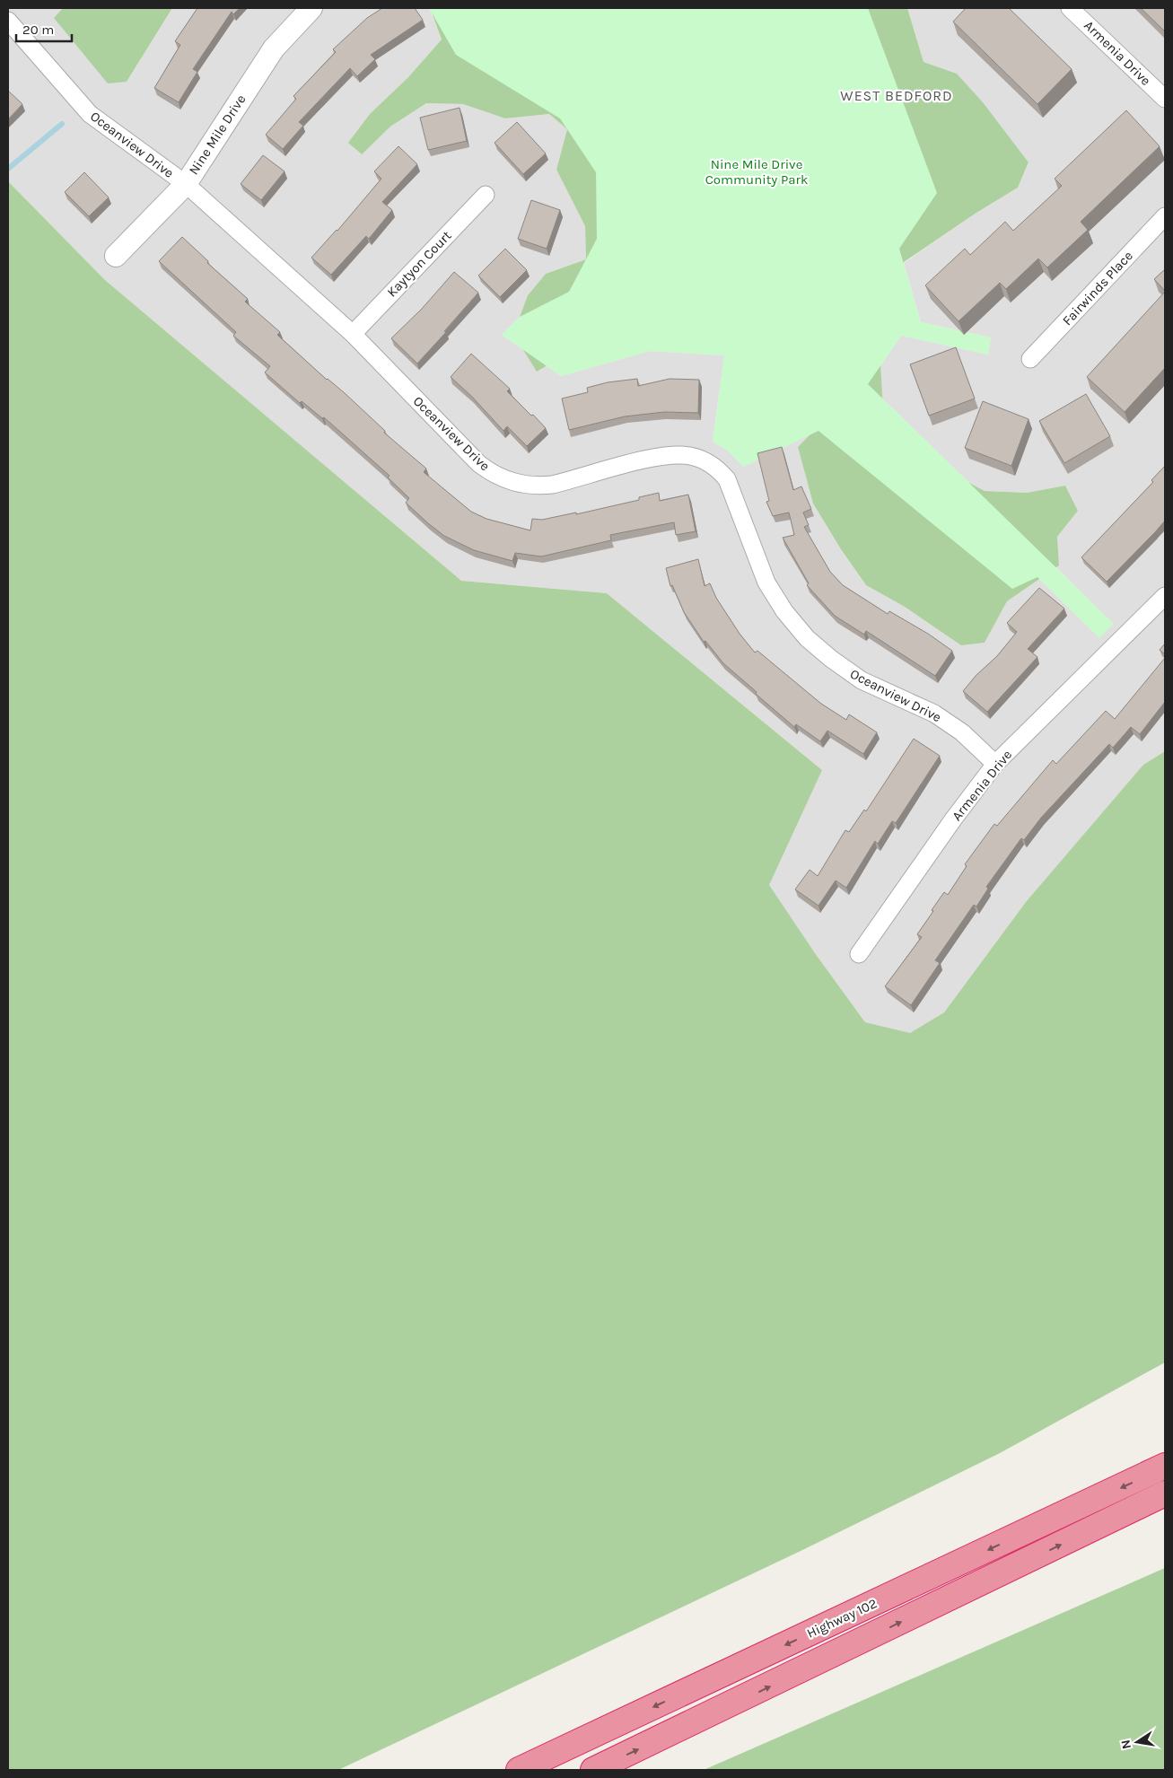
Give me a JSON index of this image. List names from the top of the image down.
{
  "streets": {
    "highway": ["Highway 102"],
    "street": [
      "Armenia Drive",
      "Nine Mile Drive",
      "Oceanview Drive",
      "Kaytyon Court",
      "Fairwinds Place"
    ]
  },
  "crossings": [
    ["Armenia Drive", "Oceanview Drive"],
    ["Nine Mile Drive", "Oceanview Drive"],
    ["Oceanview Drive", "Kaytyon Court"]
  ],
  "districts": ["WEST BEDFORD"],
  "parks": ["Nine Mile Drive Community Park"],
  "scale_bar": "20 m",
  "north": "left"
}
